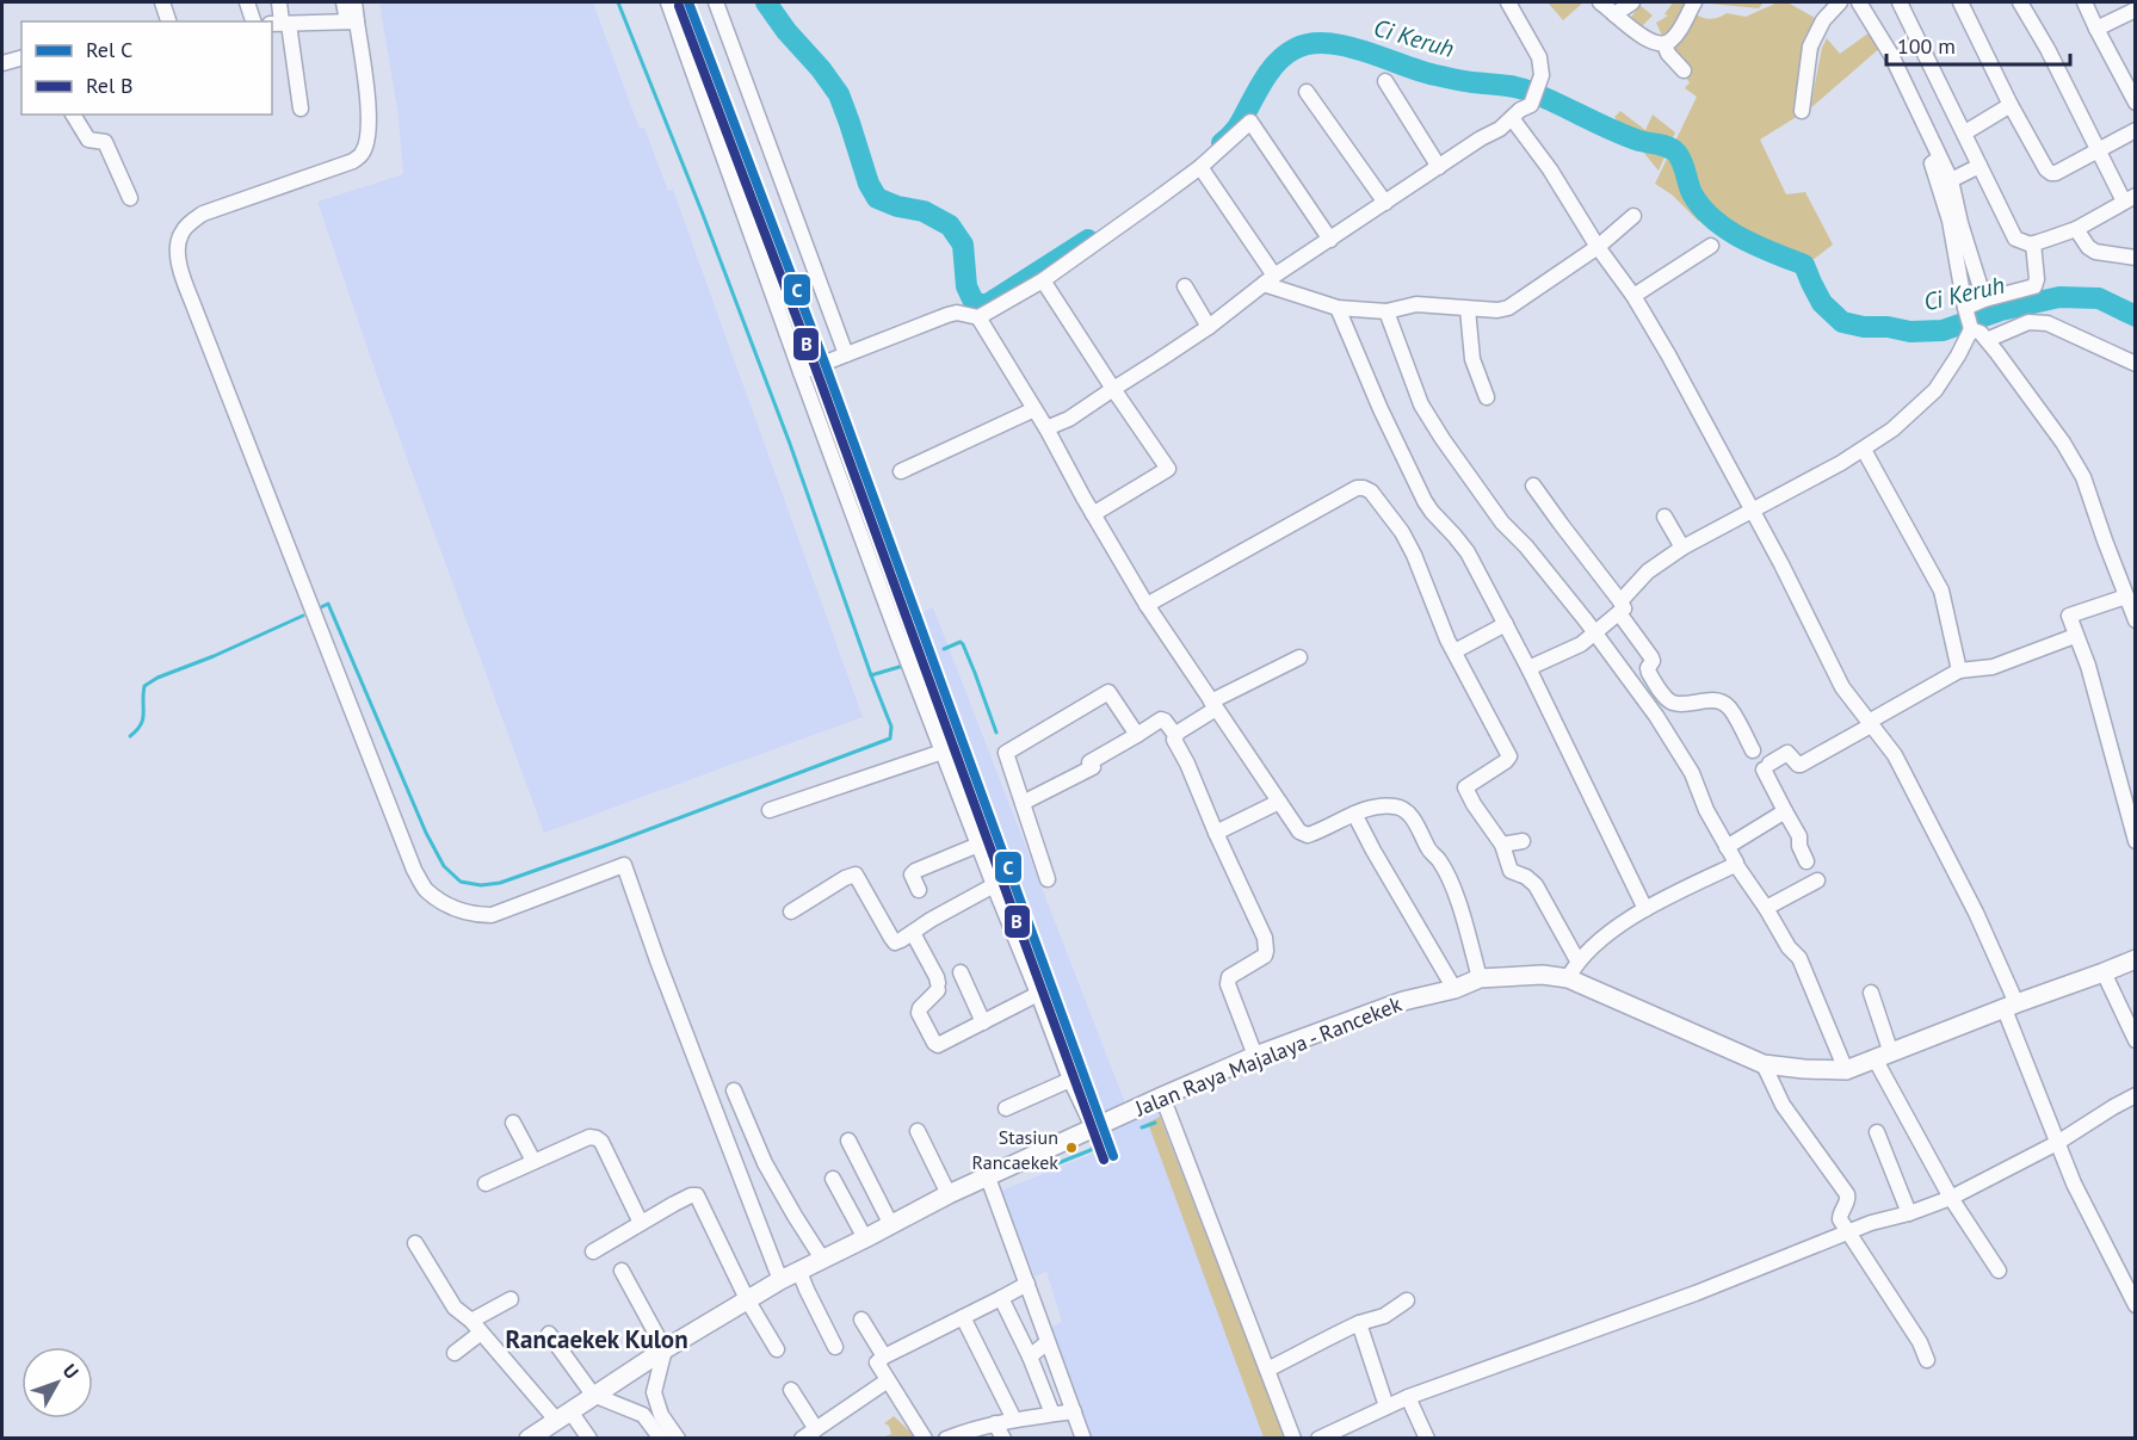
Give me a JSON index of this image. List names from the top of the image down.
{
  "streets": {
    "main road": ["Jalan Raya Majalaya - Rancekek"]
  },
  "districts": ["Rancaekek Kulon"],
  "water": ["Ci Keruh"],
  "places": ["Stasiun Rancaekek"],
  "lines": ["rail line C", "rail line B"],
  "legend": ["Rel C", "Rel B"],
  "scale_bar": "100 m",
  "north": "top right"
}
